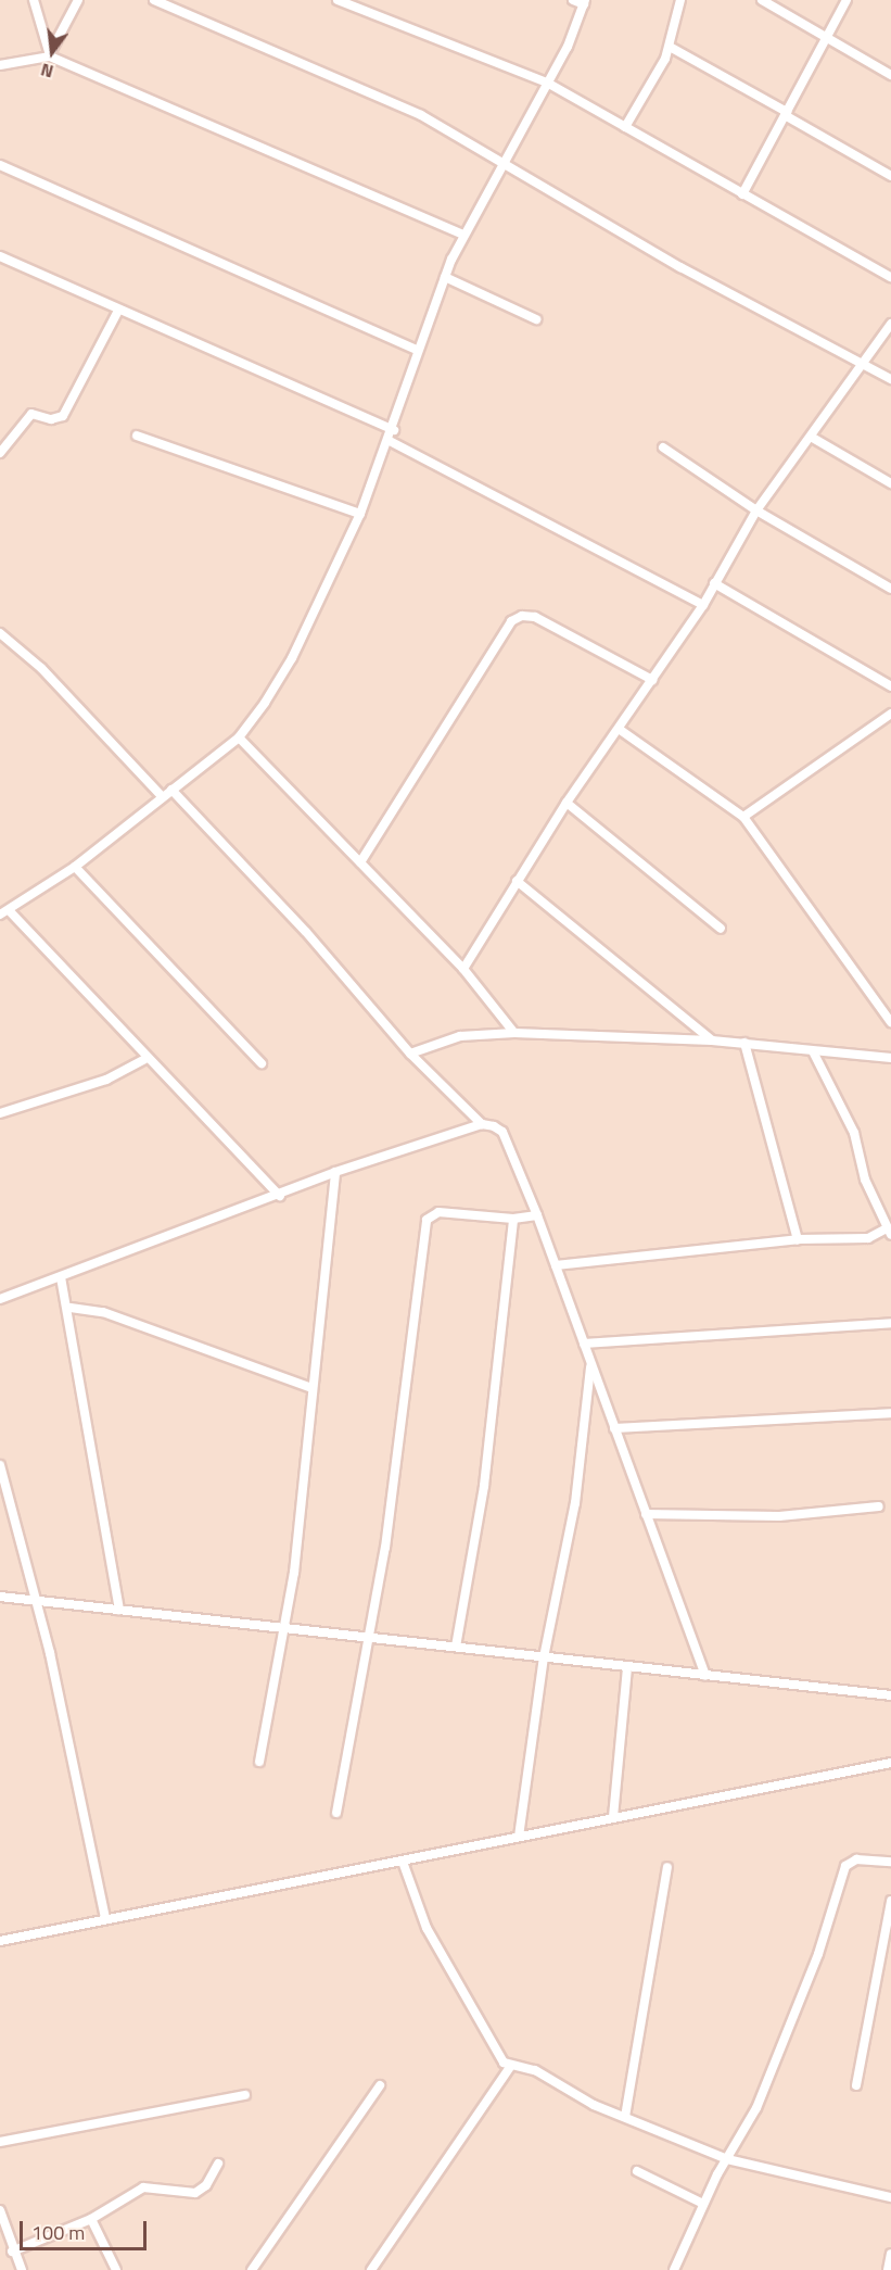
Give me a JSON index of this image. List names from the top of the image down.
{
  "scale_bar": "100 m",
  "north": "bottom"
}
